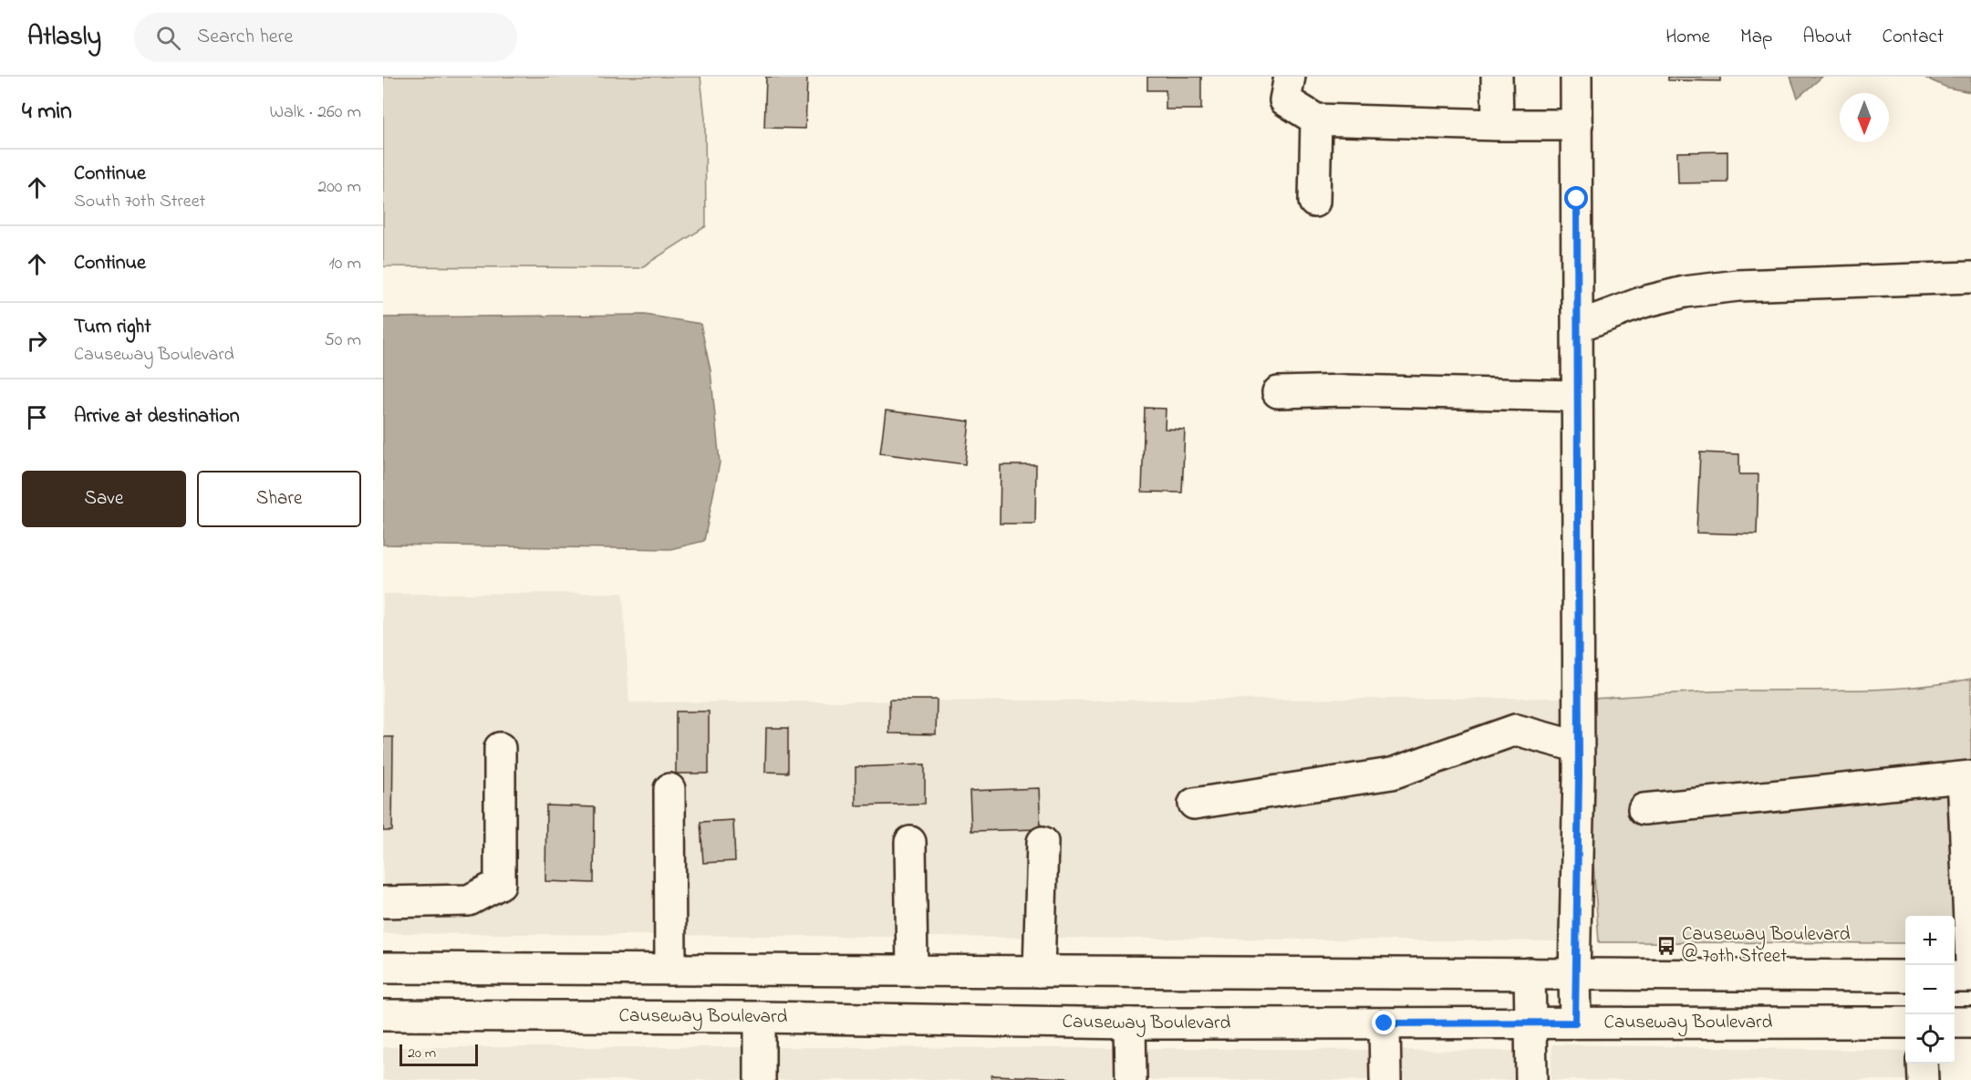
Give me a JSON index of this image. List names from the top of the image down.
{
  "streets": {
    "main road": ["Causeway Boulevard"]
  },
  "places": {
    "bus stop": ["Causeway Boulevard @ 70th Street"]
  },
  "scale_bar": "20 m",
  "north": "bottom",
  "page": {
    "header": "Atlasly",
    "search": "Search here",
    "nav": [
      "Home",
      "Map",
      "About",
      "Contact"
    ],
    "heading": ["4 min", "Walk · 260 m"],
    "list": [
      ["Continue", "South 70th Street", "200 m"],
      ["Continue", "10 m"],
      ["Turn right", "Causeway Boulevard", "50 m"],
      "Arrive at destination"
    ],
    "buttons": ["Save", "Share"],
    "map_buttons": ["+", "−"],
    "scale": "20 m"
  }
}
